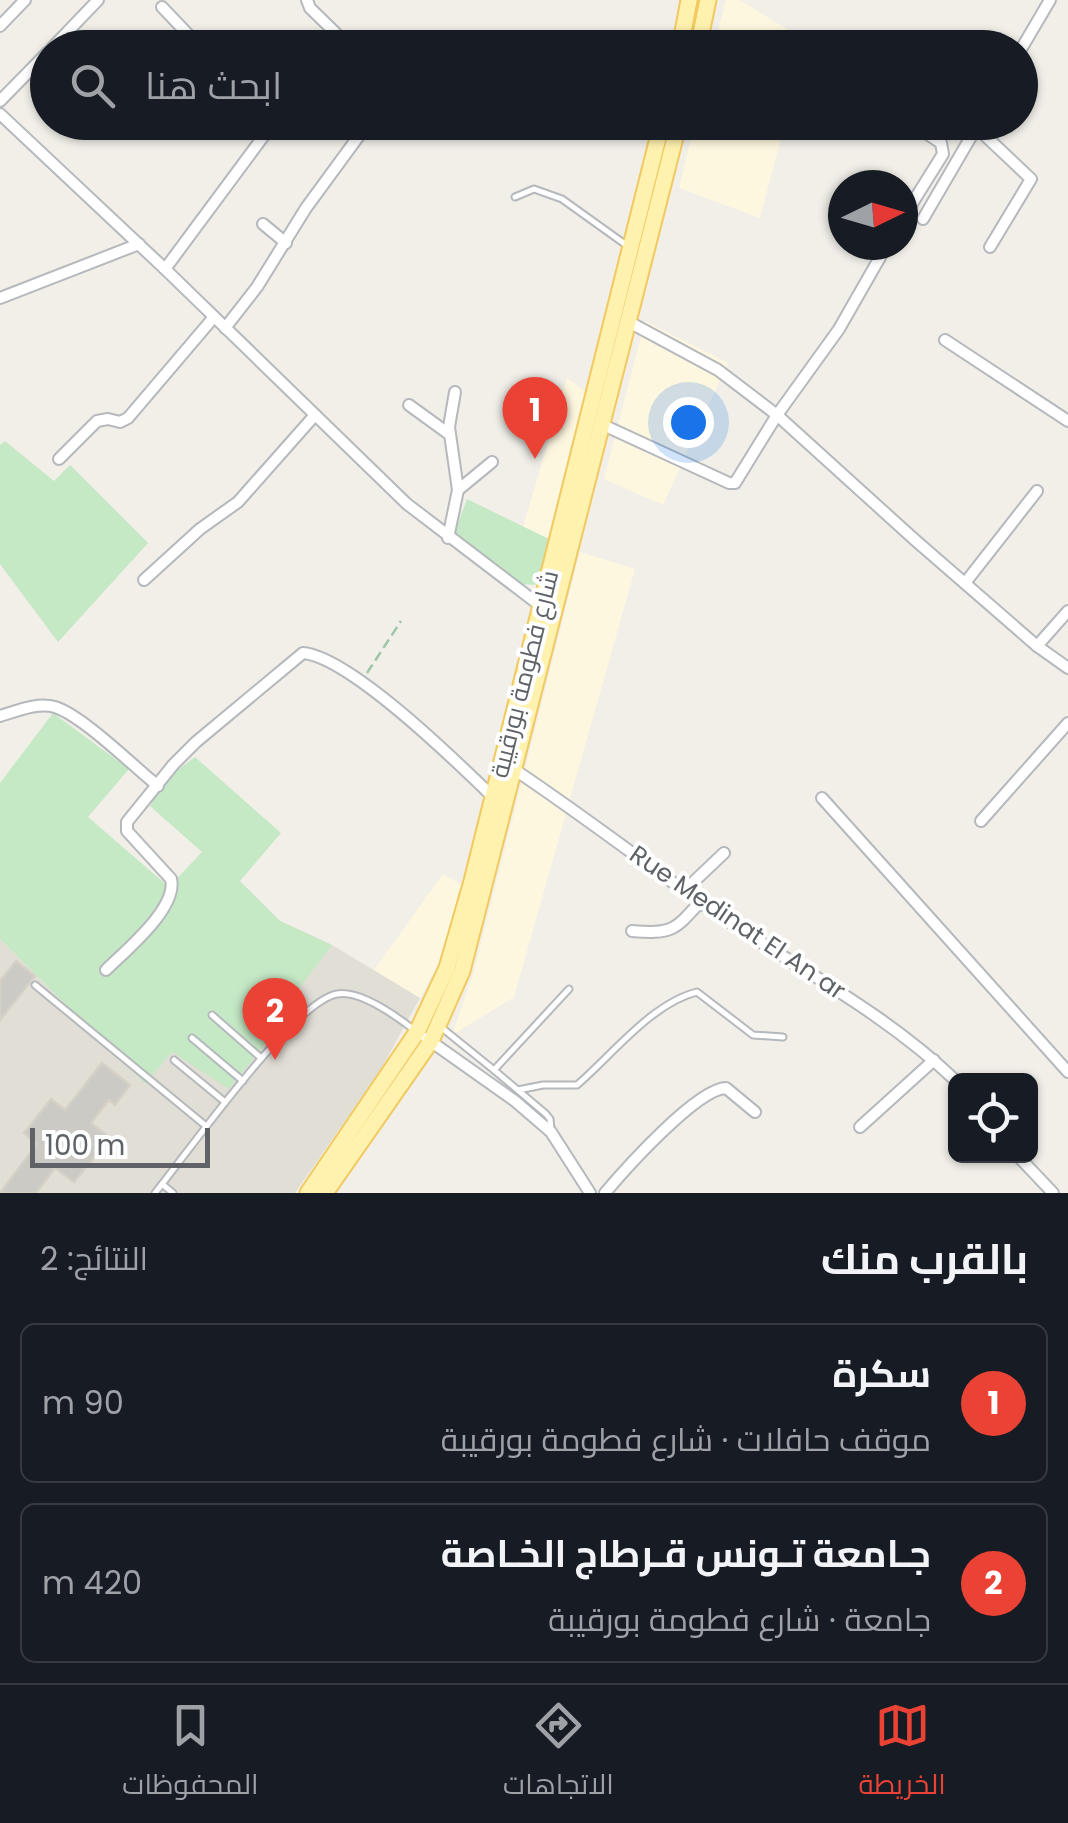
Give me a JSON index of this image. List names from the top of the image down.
{
  "streets": {
    "main road": ["شارع فطومة بورقيبة"],
    "street": ["Rue Medinat El An ar"]
  },
  "crossings": [
    ["شارع فطومة بورقيبة", "Rue Medinat El An ar"]
  ],
  "scale_bar": "100 m",
  "north": "right",
  "page": {
    "search": "ابحث هنا",
    "pins": ["1", "2"],
    "scale": "100 m",
    "heading": ["بالقرب منك", "النتائج: 2"],
    "list": [
      {
        "mark": "1",
        "name": "سكرة",
        "note": "موقف حافلات · شارع فطومة بورقيبة",
        "value": "90 m"
      },
      {
        "mark": "2",
        "name": "جـامعة تـونس قـرطاج الخـاصة",
        "note": "جامعة · شارع فطومة بورقيبة",
        "value": "420 m"
      }
    ],
    "nav": ["الخريطة", "الاتجاهات", "المحفوظات"]
  }
}
